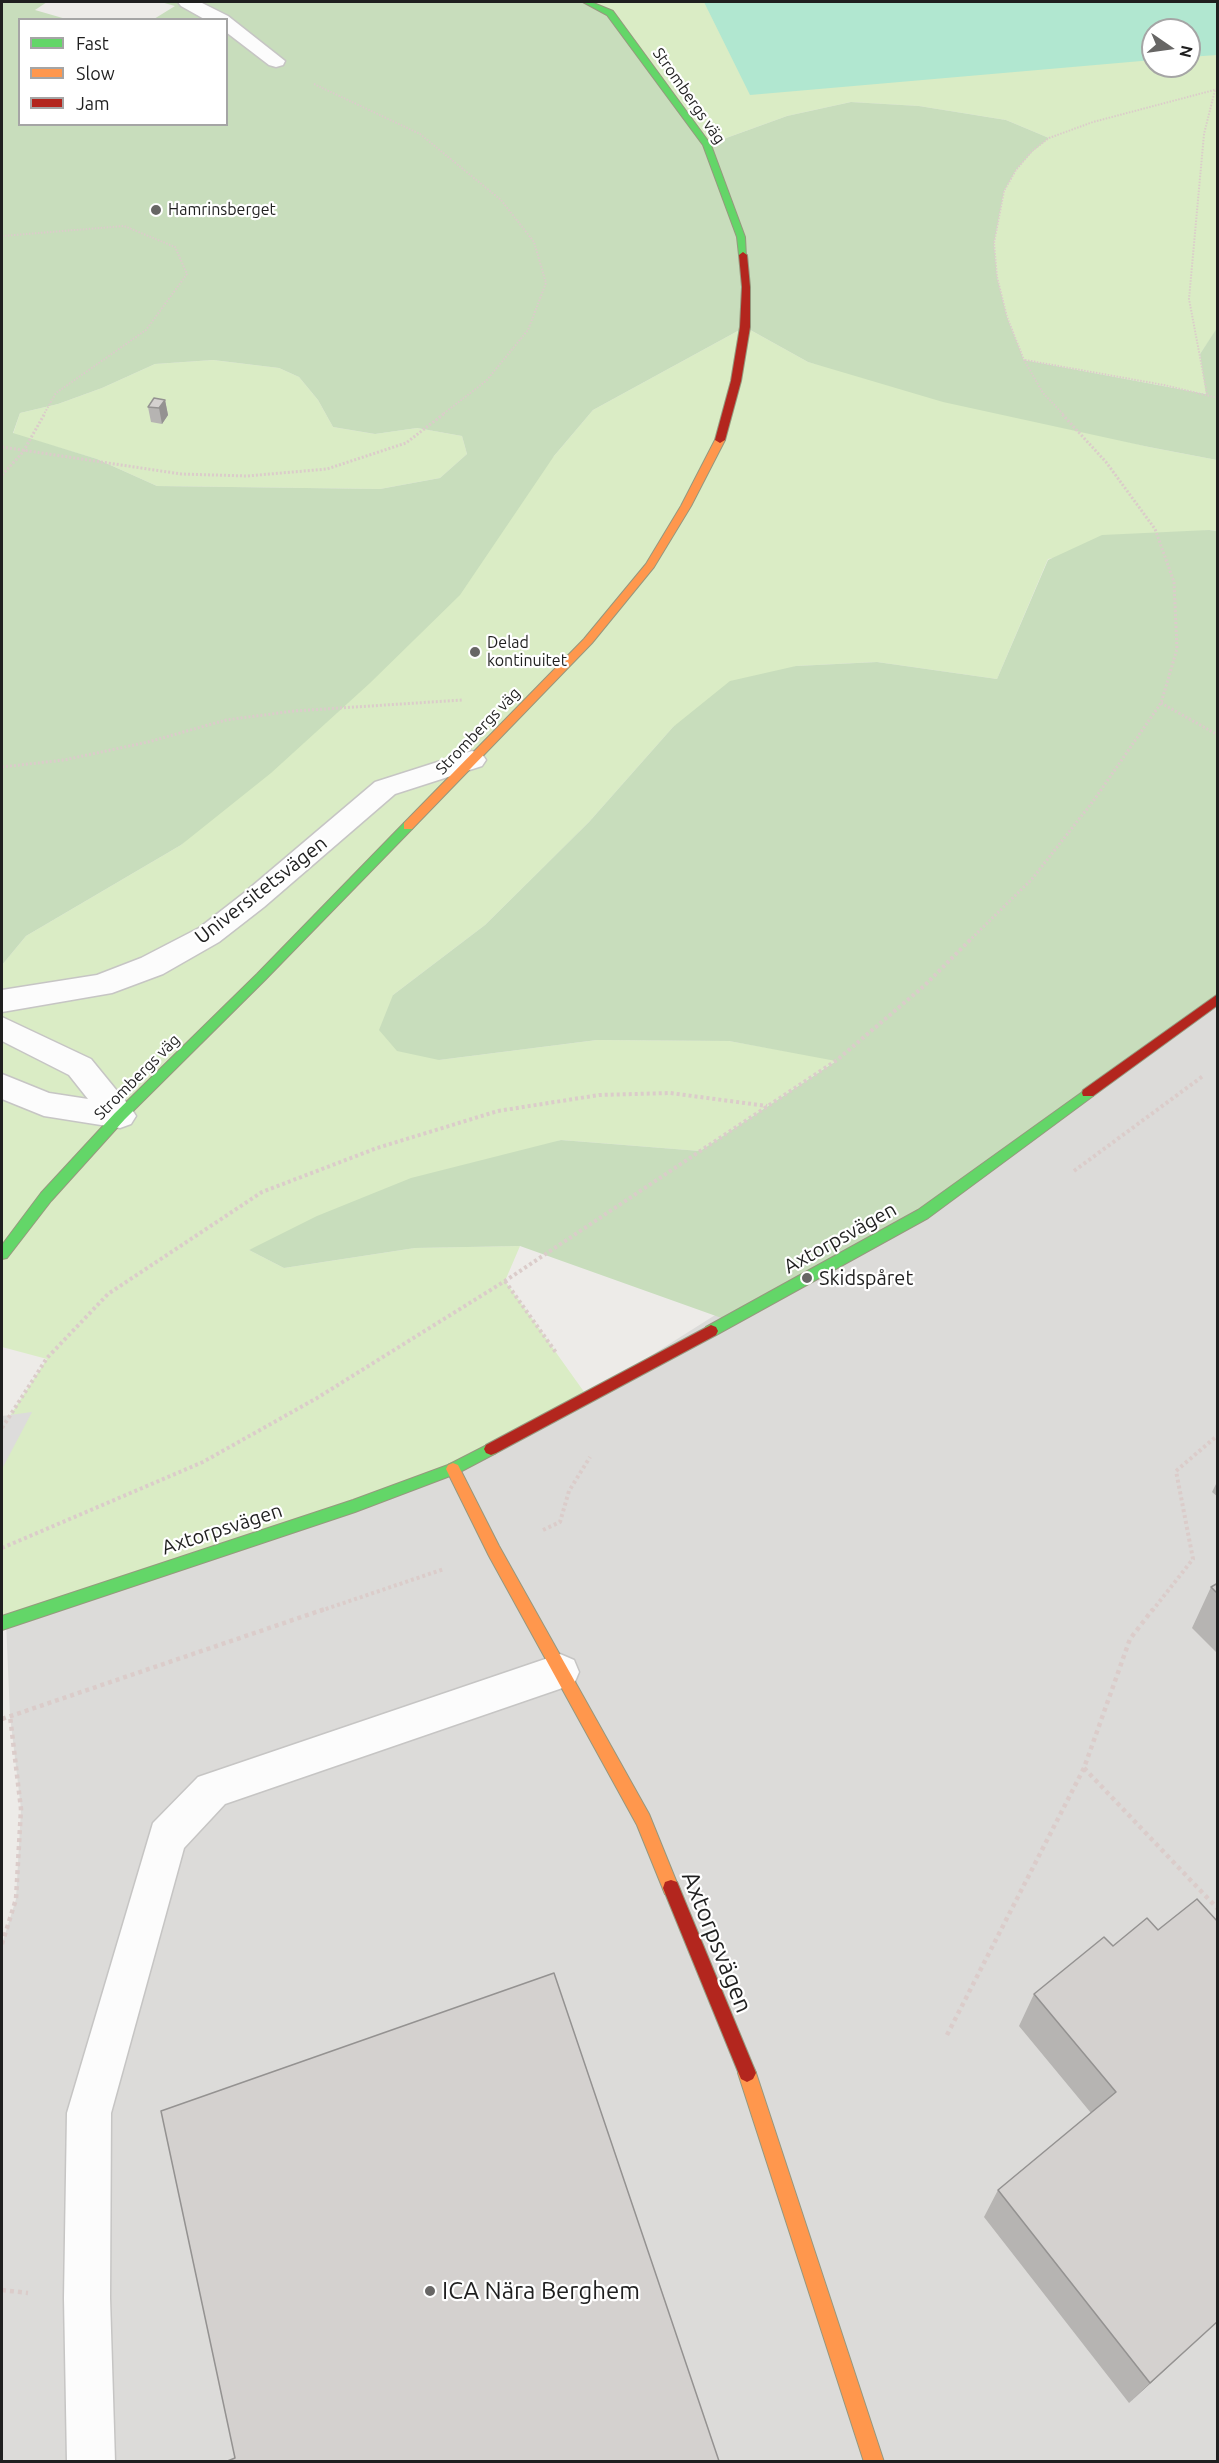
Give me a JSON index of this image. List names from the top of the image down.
{
  "streets": {
    "street": ["Strombergs väg", "Universitetsvägen", "Axtorpsvägen"]
  },
  "crossings": [
    ["Strombergs väg", "Universitetsvägen"]
  ],
  "places": [
    "Hamrinsberget",
    "Delad kontinuitet",
    "Skidspåret",
    "ICA Nära Berghem"
  ],
  "legend": ["Fast", "Slow", "Jam"],
  "north": "right"
}
